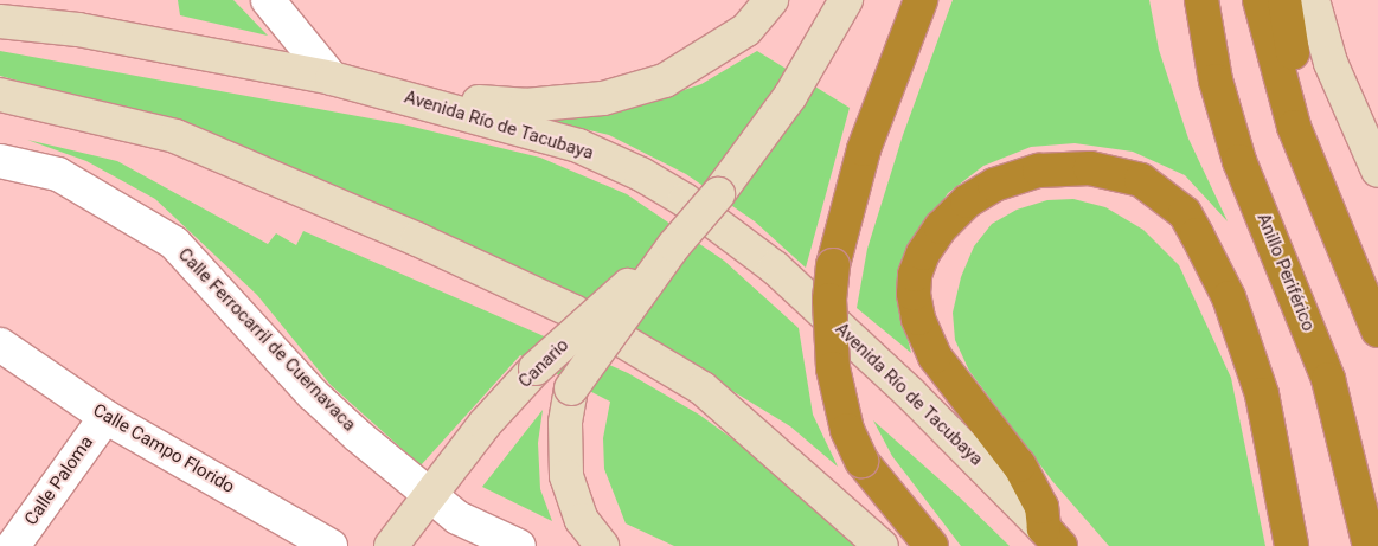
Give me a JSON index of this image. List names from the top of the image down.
{
  "streets": {
    "highway": ["Anillo Periférico"],
    "main road": ["Avenida Río de Tacubaya", "Canario"],
    "street": ["Calle Ferrocarril de Cuernavaca", "Calle Campo Florido", "Calle Paloma"]
  },
  "crossings": [
    ["Calle Ferrocarril de Cuernavaca", "Canario"],
    ["Calle Campo Florido", "Calle Paloma"]
  ]
}
